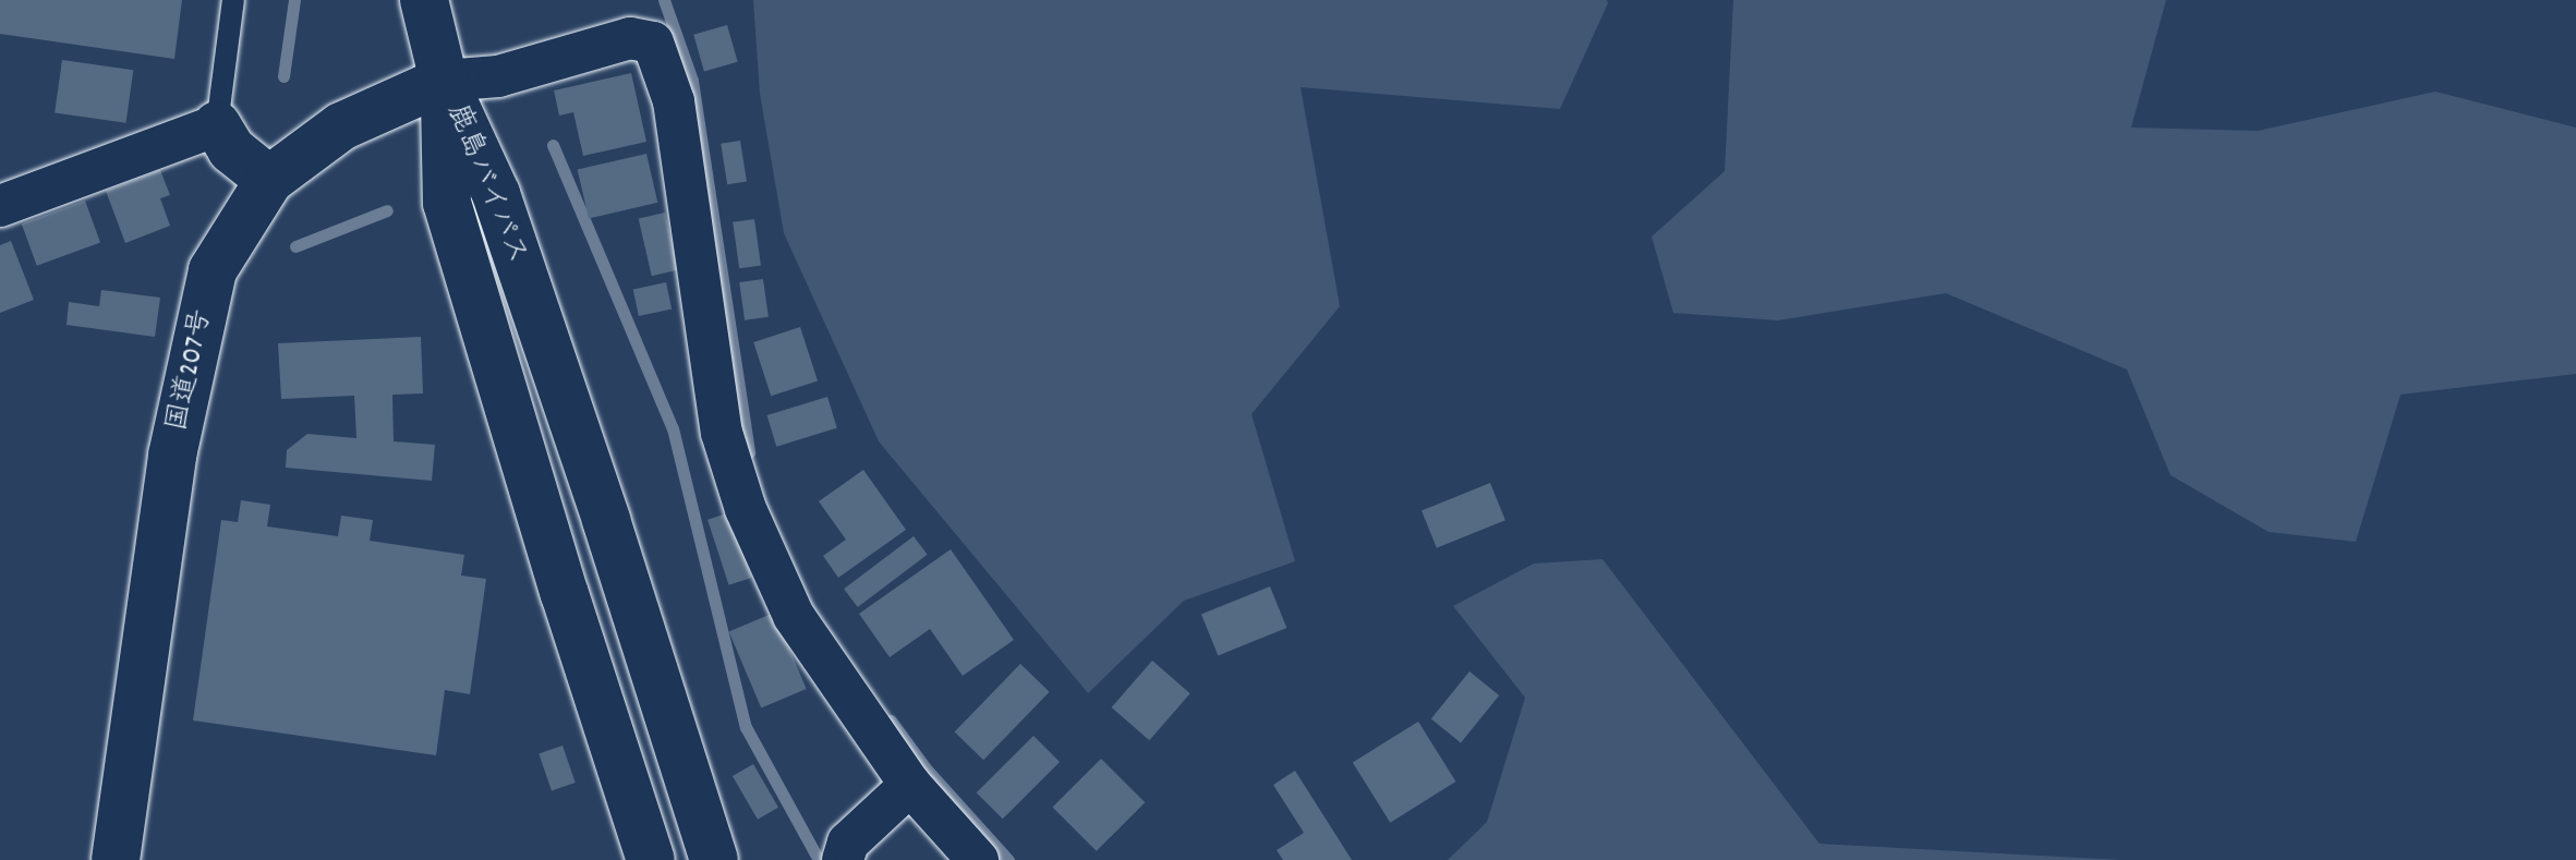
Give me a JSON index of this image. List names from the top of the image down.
{
  "streets": {
    "main road": ["鹿島バイパス", "国道207号"]
  },
  "crossings": [
    ["鹿島バイパス", "国道207号"]
  ]
}
